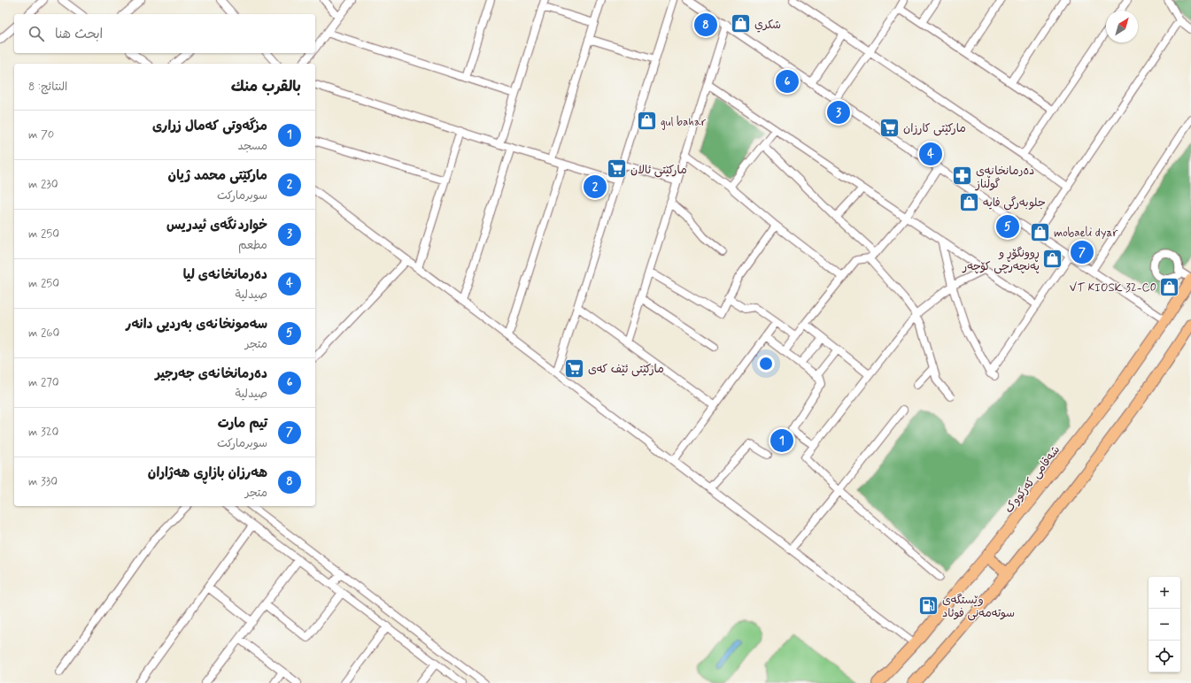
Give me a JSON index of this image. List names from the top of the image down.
{
  "streets": {
    "highway": ["شەقامی کەرکووک"]
  },
  "places": {
    "shop": [
      "شكري",
      "gul bahar",
      "جلوبەرگی فایە",
      "mobaeli dyar",
      "ڕوونگۆڕ و پەنچەرچی کۆچەر",
      "VT KIOSK 32-C0"
    ],
    "supermarket": ["مارکێتی کارزان", "مارکێتی ئالان", "مارکێتی ئێف کەی"],
    "pharmacy": ["دەرمانخانەی گوڵناز"],
    "fuel station": ["وێستگەی سوتەمەنی فوئاد"]
  },
  "north": "top right",
  "page": {
    "pins": [
      "8",
      "6",
      "3",
      "4",
      "2",
      "5",
      "7",
      "1"
    ],
    "search": "ابحث هنا",
    "heading": ["بالقرب منك", "النتائج: 8"],
    "list": [
      {
        "mark": "1",
        "name": "مزگەوتی کەمال زراری",
        "note": "مسجد",
        "value": "70 m"
      },
      {
        "mark": "2",
        "name": "مارکێتی محمد ژیان",
        "note": "سوبرماركت",
        "value": "230 m"
      },
      {
        "mark": "3",
        "name": "خواردنگەی ئیدریس",
        "note": "مطعم",
        "value": "250 m"
      },
      {
        "mark": "4",
        "name": "دەرمانخانەی لیا",
        "note": "صيدلية",
        "value": "250 m"
      },
      {
        "mark": "5",
        "name": "سەمونخانەی بەردیی دانەر",
        "note": "متجر",
        "value": "260 m"
      },
      {
        "mark": "6",
        "name": "دەرمانخانەی جەرجیر",
        "note": "صيدلية",
        "value": "270 m"
      },
      {
        "mark": "7",
        "name": "تیم مارت",
        "note": "سوبرماركت",
        "value": "320 m"
      },
      {
        "mark": "8",
        "name": "هەرزان بازاڕی هەژاران",
        "note": "متجر",
        "value": "330 m"
      }
    ],
    "map_buttons": ["+", "−"]
  }
}
